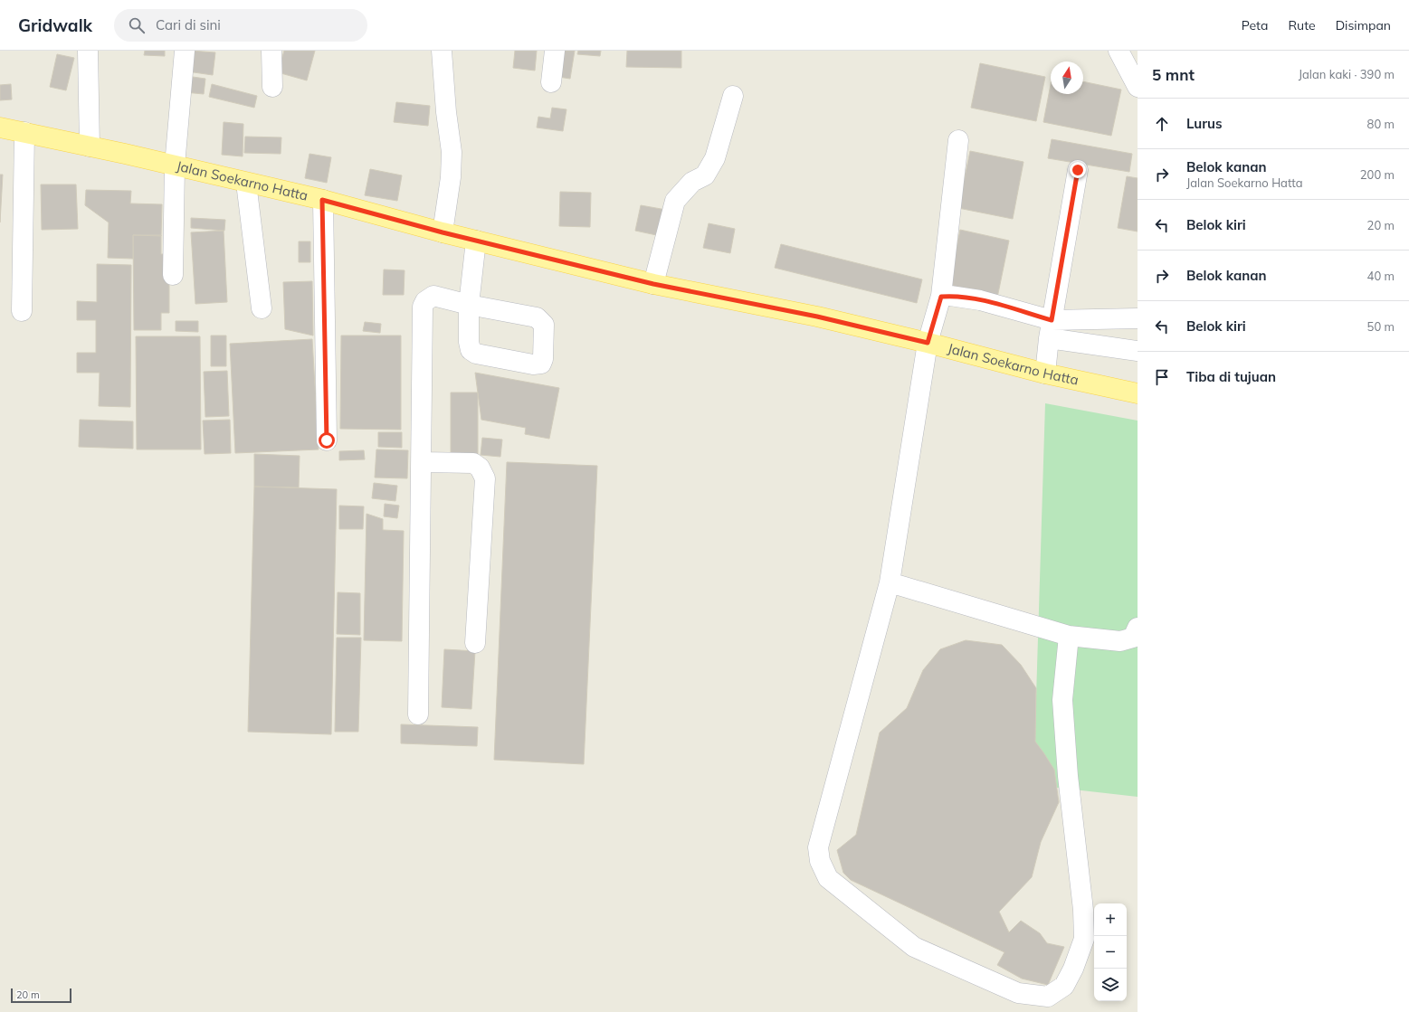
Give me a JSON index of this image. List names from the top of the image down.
{
  "streets": {
    "main road": ["Jalan Soekarno Hatta"]
  },
  "scale_bar": "20 m",
  "north": "top",
  "page": {
    "header": "Gridwalk",
    "search": "Cari di sini",
    "nav": ["Peta", "Rute", "Disimpan"],
    "heading": ["5 mnt", "Jalan kaki · 390 m"],
    "list": [
      ["Lurus", "80 m"],
      ["Belok kanan", "Jalan Soekarno Hatta", "200 m"],
      ["Belok kiri", "20 m"],
      ["Belok kanan", "40 m"],
      ["Belok kiri", "50 m"],
      "Tiba di tujuan"
    ],
    "map_buttons": ["+", "−"],
    "scale": "20 m"
  }
}
